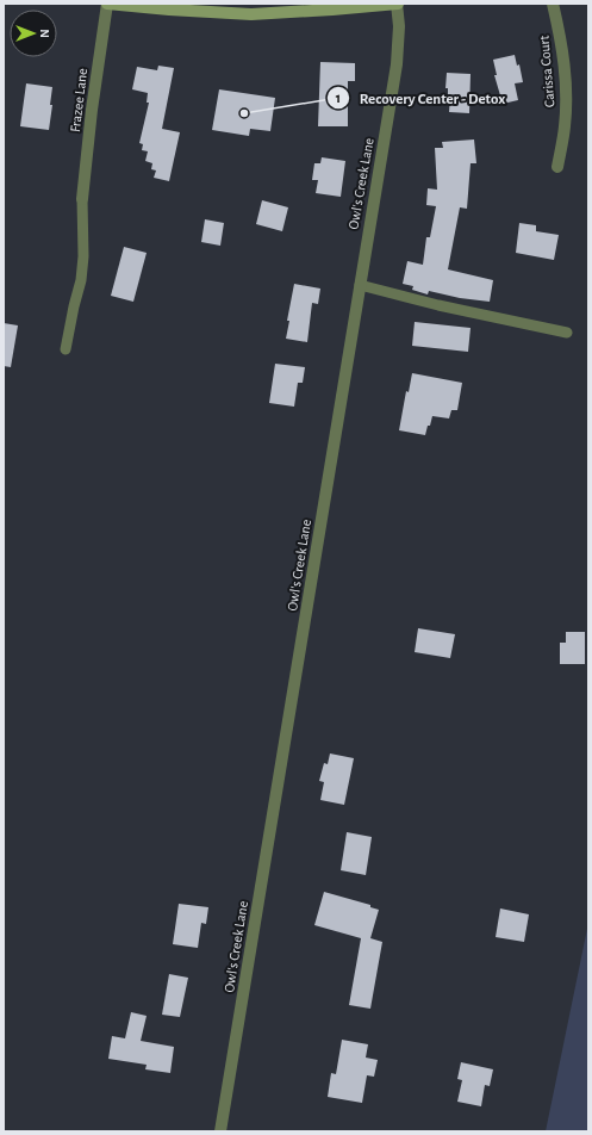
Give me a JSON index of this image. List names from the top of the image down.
{
  "streets": {
    "street": ["Carissa Court", "Frazee Lane", "Owl's Creek Lane"]
  },
  "places": ["Recovery Center - Detox"],
  "north": "right"
}
